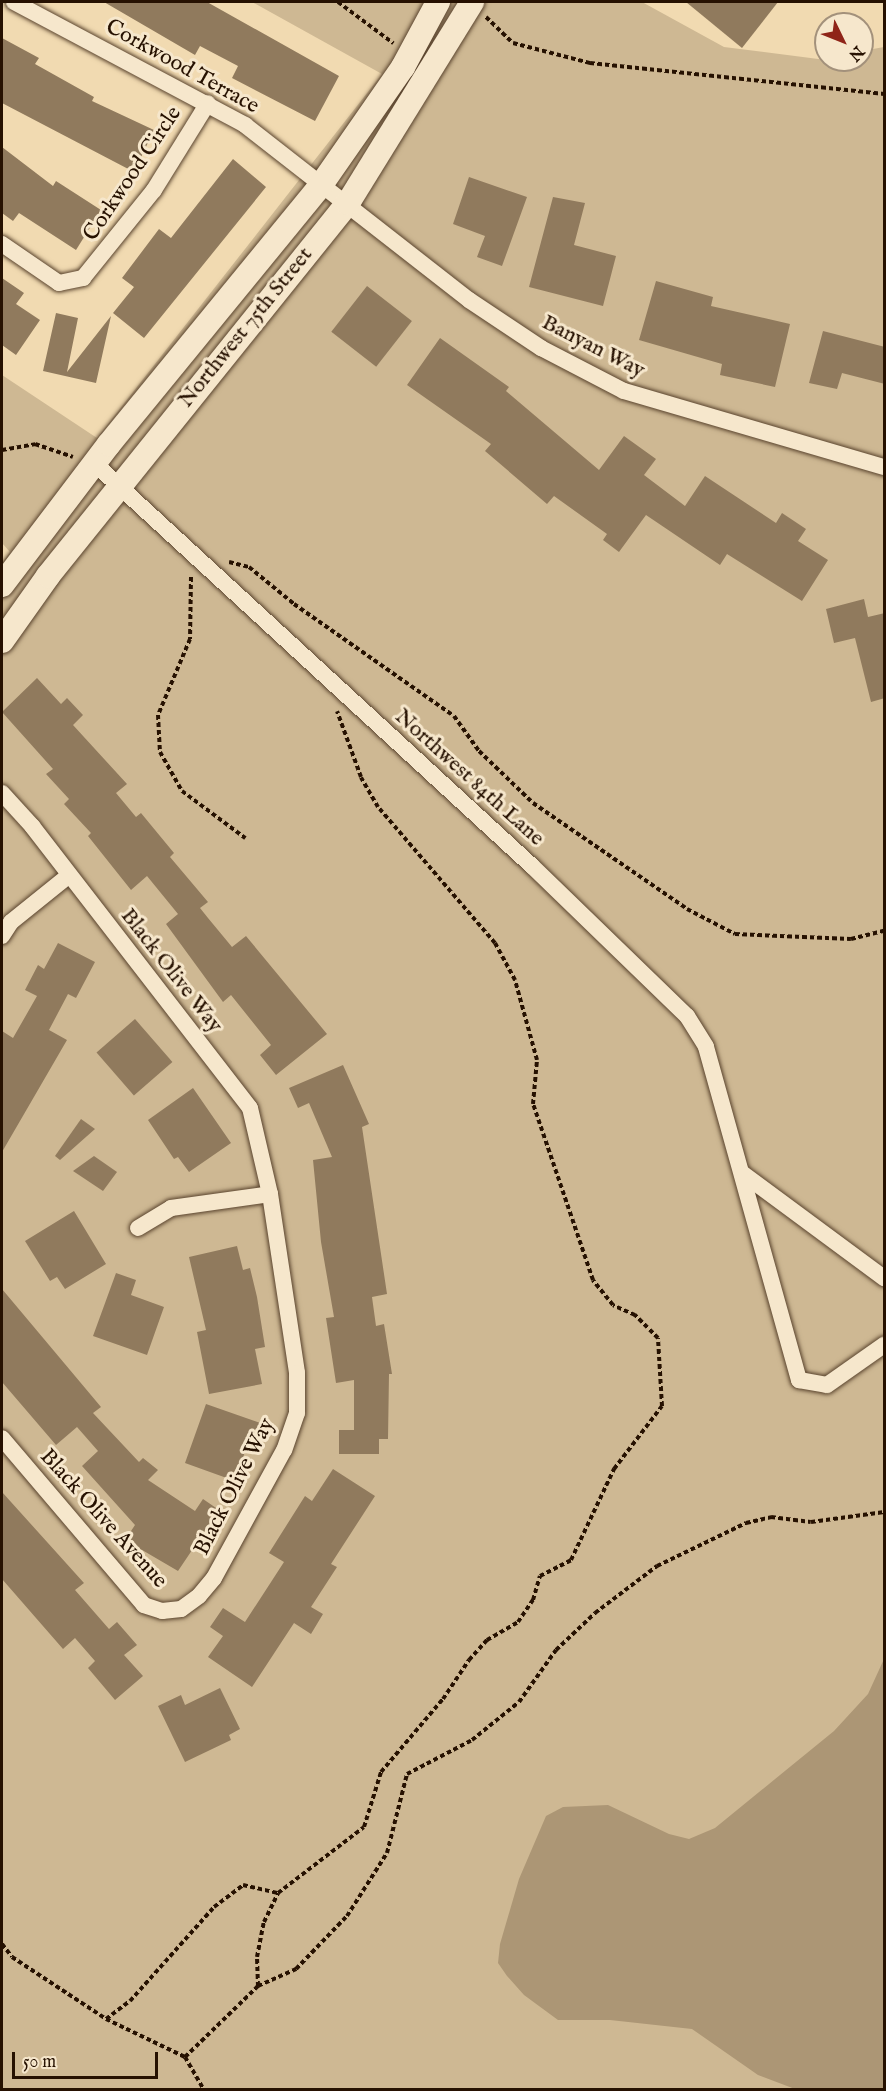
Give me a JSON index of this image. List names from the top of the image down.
{
  "streets": {
    "street": [
      "Corkwood Terrace",
      "Corkwood Circle",
      "Northwest 75th Street",
      "Banyan Way",
      "Northwest 84th Lane",
      "Black Olive Way",
      "Black Olive Avenue"
    ]
  },
  "crossings": [
    ["Corkwood Terrace", "Corkwood Circle"],
    ["Corkwood Terrace", "Northwest 75th Street"],
    ["Corkwood Terrace", "Banyan Way"],
    ["Northwest 75th Street", "Banyan Way"],
    ["Northwest 75th Street", "Northwest 84th Lane"],
    ["Black Olive Way", "Black Olive Avenue"]
  ],
  "scale_bar": "50 m",
  "north": "bottom right"
}
